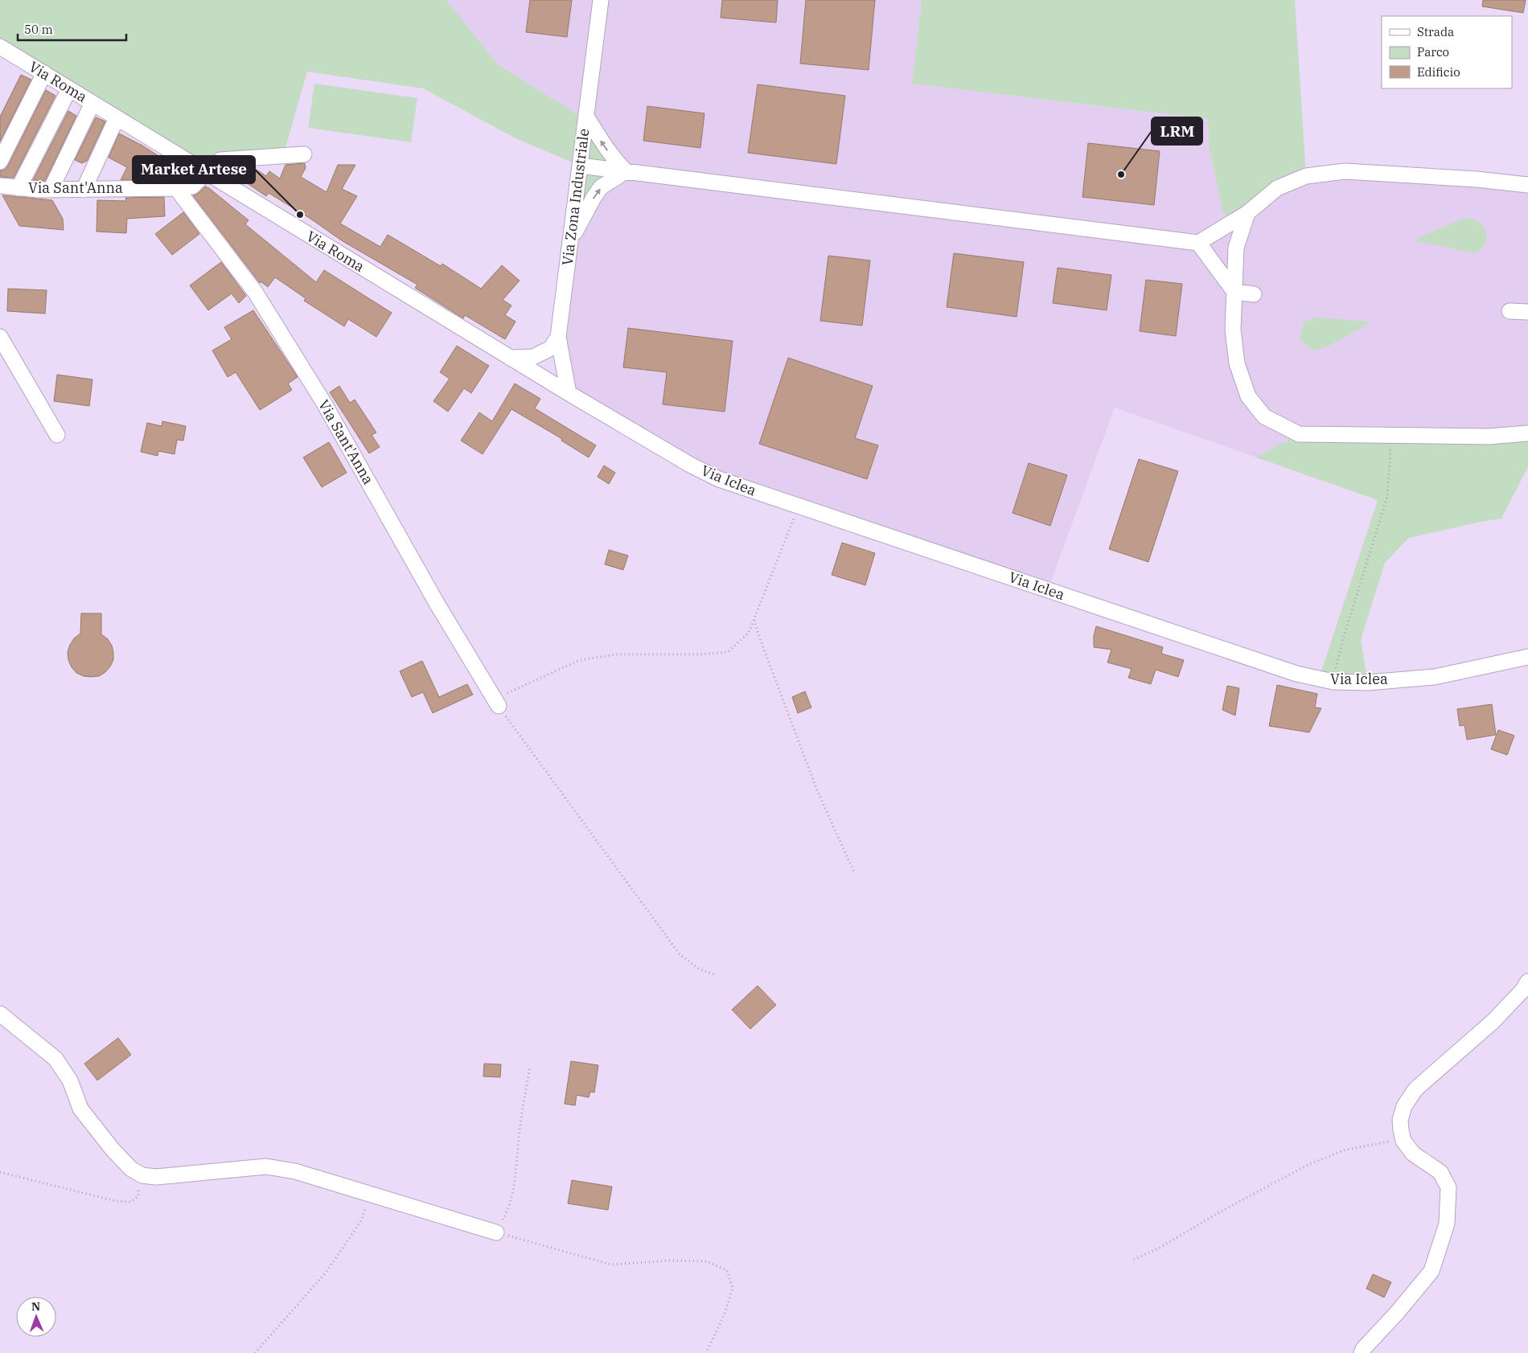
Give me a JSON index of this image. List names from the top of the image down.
{
  "streets": {
    "street": [
      "Via Roma",
      "Via Sant'Anna",
      "Via Zona Industriale",
      "Via Iclea"
    ]
  },
  "crossings": [
    ["Via Roma", "Via Sant'Anna"],
    ["Via Roma", "Via Zona Industriale"],
    ["Via Roma", "Via Iclea"],
    ["Via Zona Industriale", "Via Iclea"]
  ],
  "places": ["LRM", "Market Artese"],
  "legend": ["Strada", "Parco", "Edificio"],
  "scale_bar": "50 m",
  "north": "top"
}
